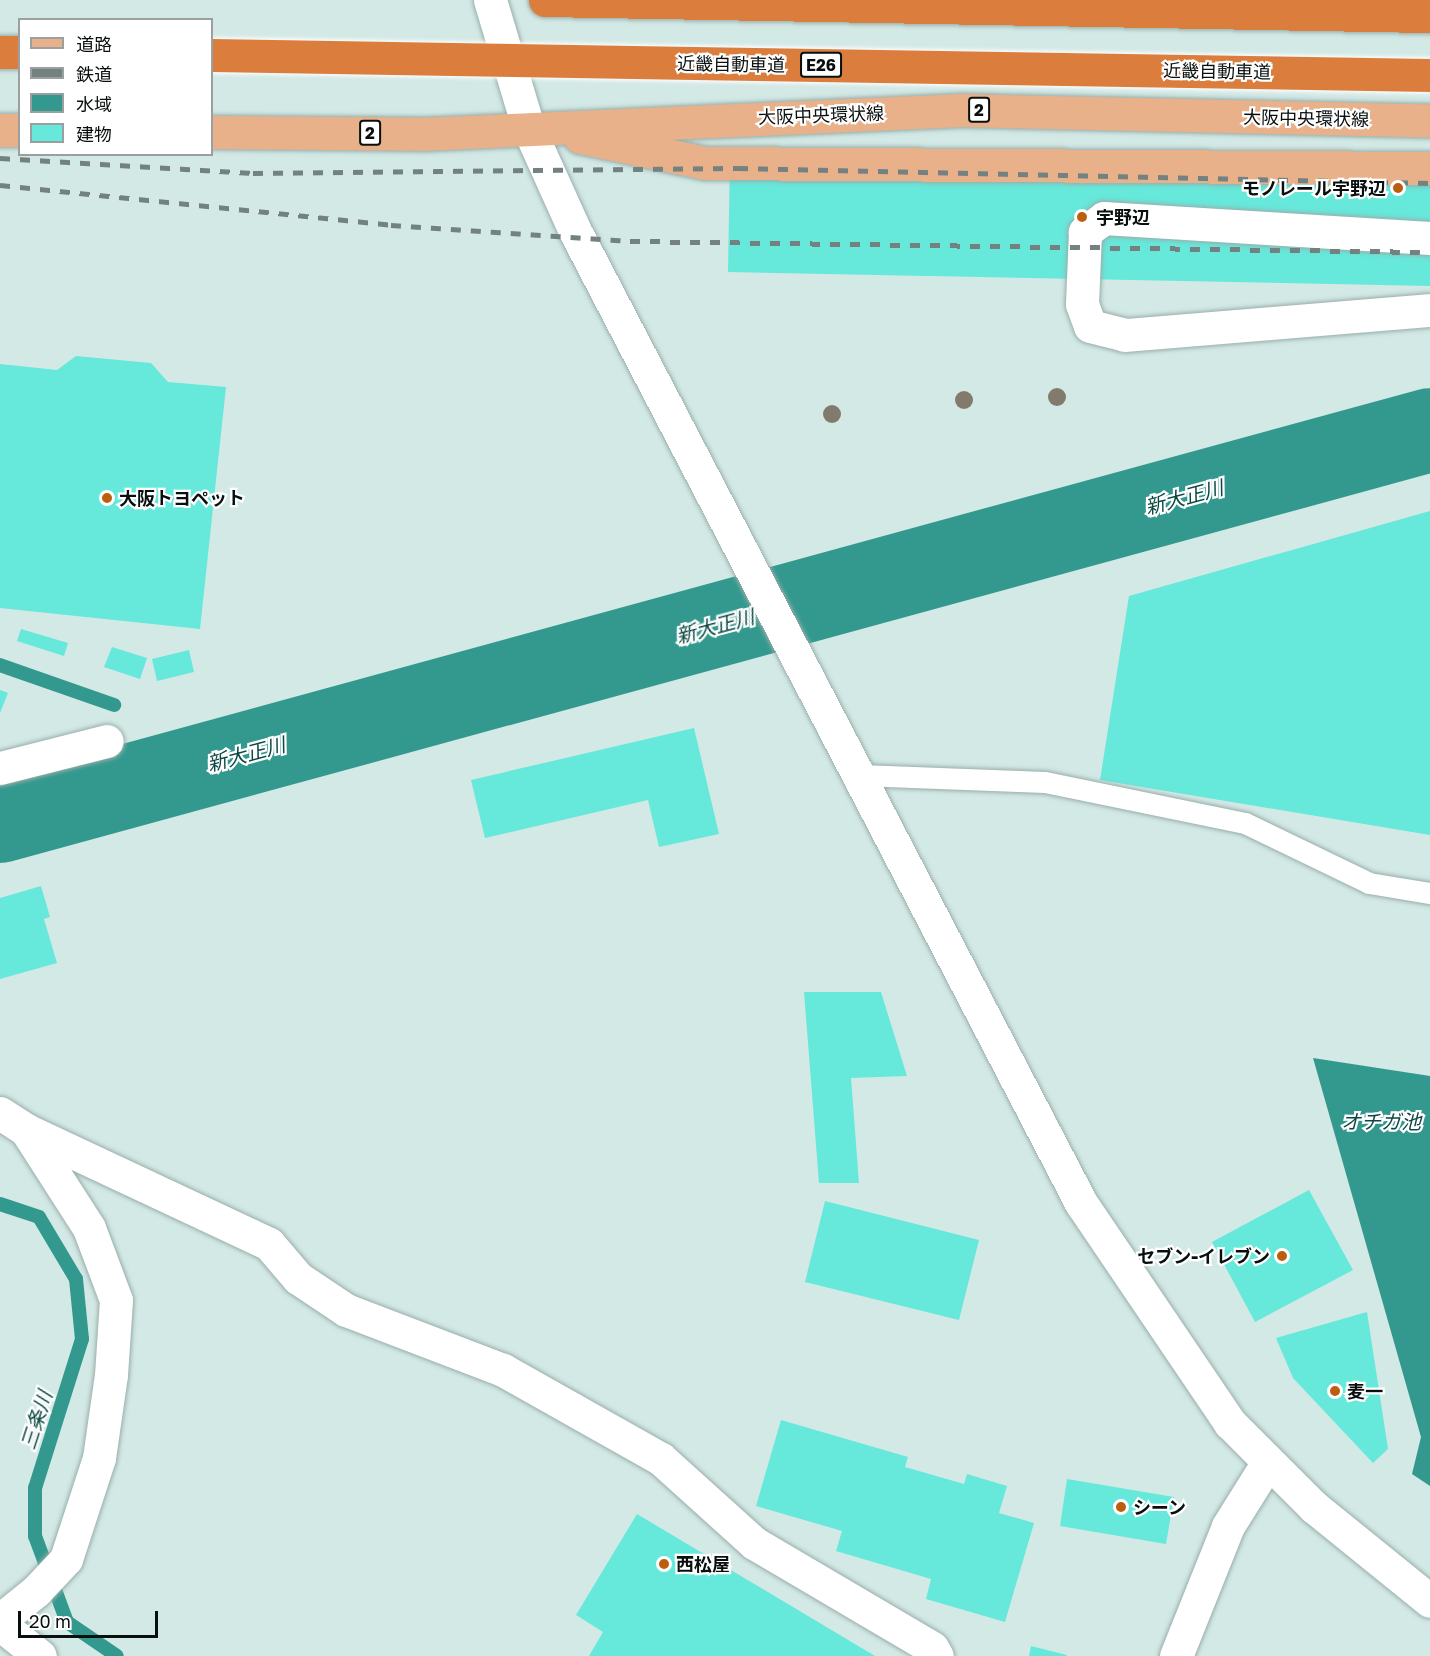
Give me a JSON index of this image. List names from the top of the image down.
{
  "streets": {
    "highway": ["近畿自動車道", "E26"],
    "main road": ["2", "大阪中央環状線"]
  },
  "water": ["新大正川", "オチガ池", "三条川"],
  "places": [
    "モノレール宇野辺",
    "宇野辺",
    "大阪トヨペット",
    "セブン-イレブン",
    "麦一",
    "シーン",
    "西松屋"
  ],
  "legend": [
    "道路",
    "鉄道",
    "水域",
    "建物"
  ],
  "scale_bar": "20 m"
}
